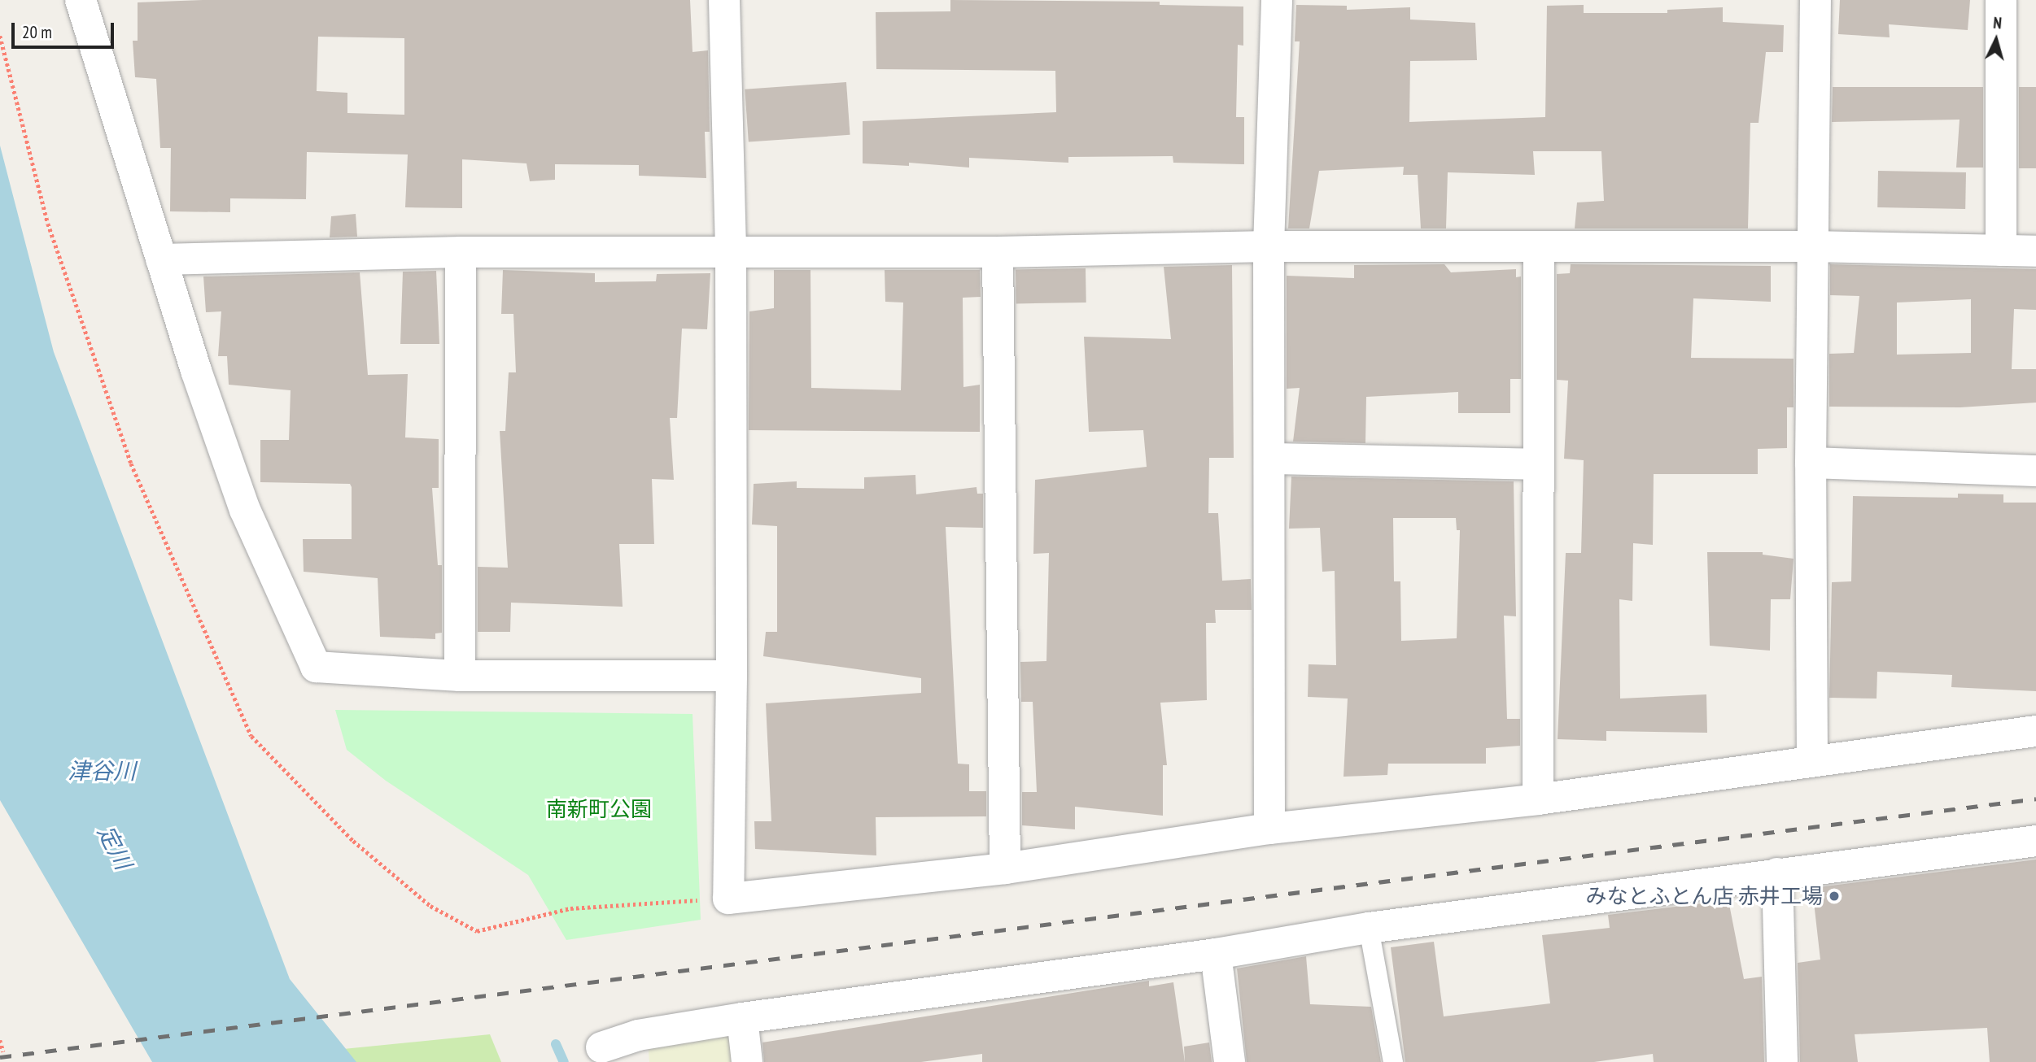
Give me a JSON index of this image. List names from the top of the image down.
{
  "water": ["津谷川", "定川"],
  "parks": ["南新町公園"],
  "places": ["みなとふとん店 赤井工場"],
  "scale_bar": "20 m",
  "north": "top"
}
